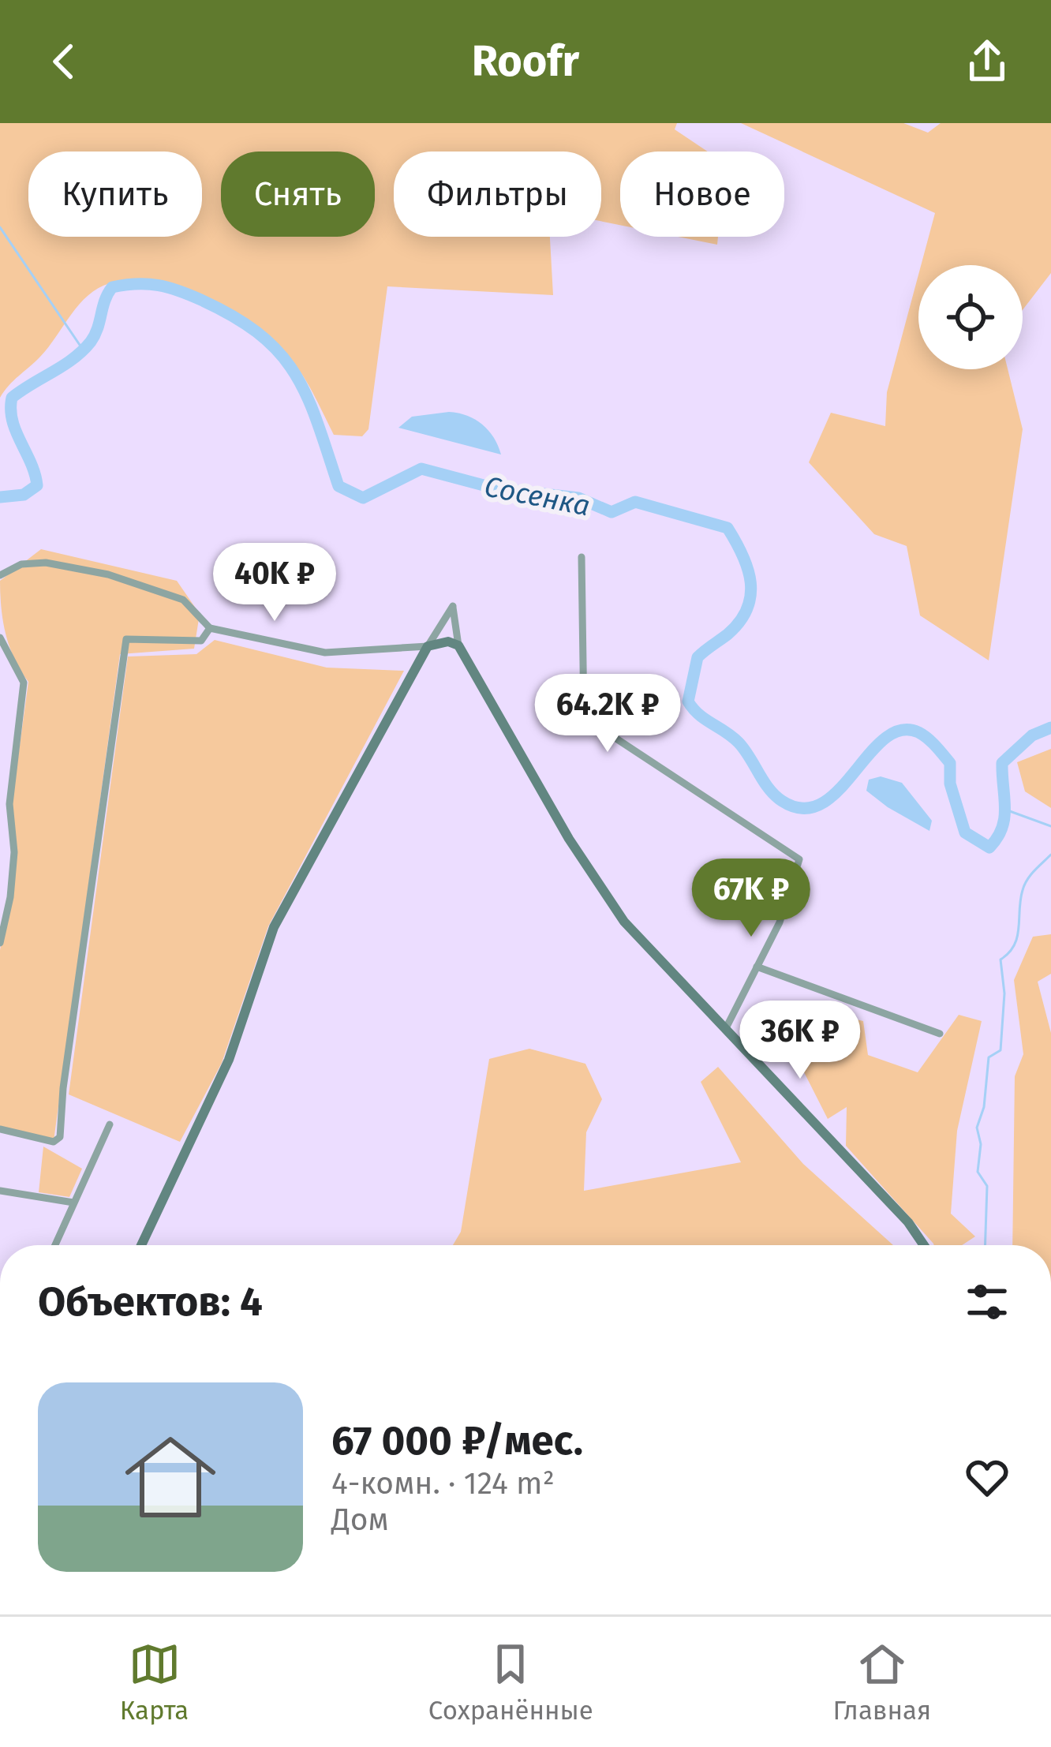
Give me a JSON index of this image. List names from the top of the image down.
{
  "water": ["Сосенка"],
  "page": {
    "header": "Roofr",
    "chip": [
      "Купить",
      "Снять",
      "Фильтры",
      "Новое"
    ],
    "price": [
      "40K ₽",
      "64.2K ₽",
      "67K ₽",
      "36K ₽"
    ],
    "heading": "Объектов: 4",
    "list": [
      {
        "name": "67 000 ₽/мес.",
        "note": "4-комн. · 124 m² · Дом"
      }
    ],
    "tabs": ["Карта", "Сохранённые", "Главная"]
  }
}
